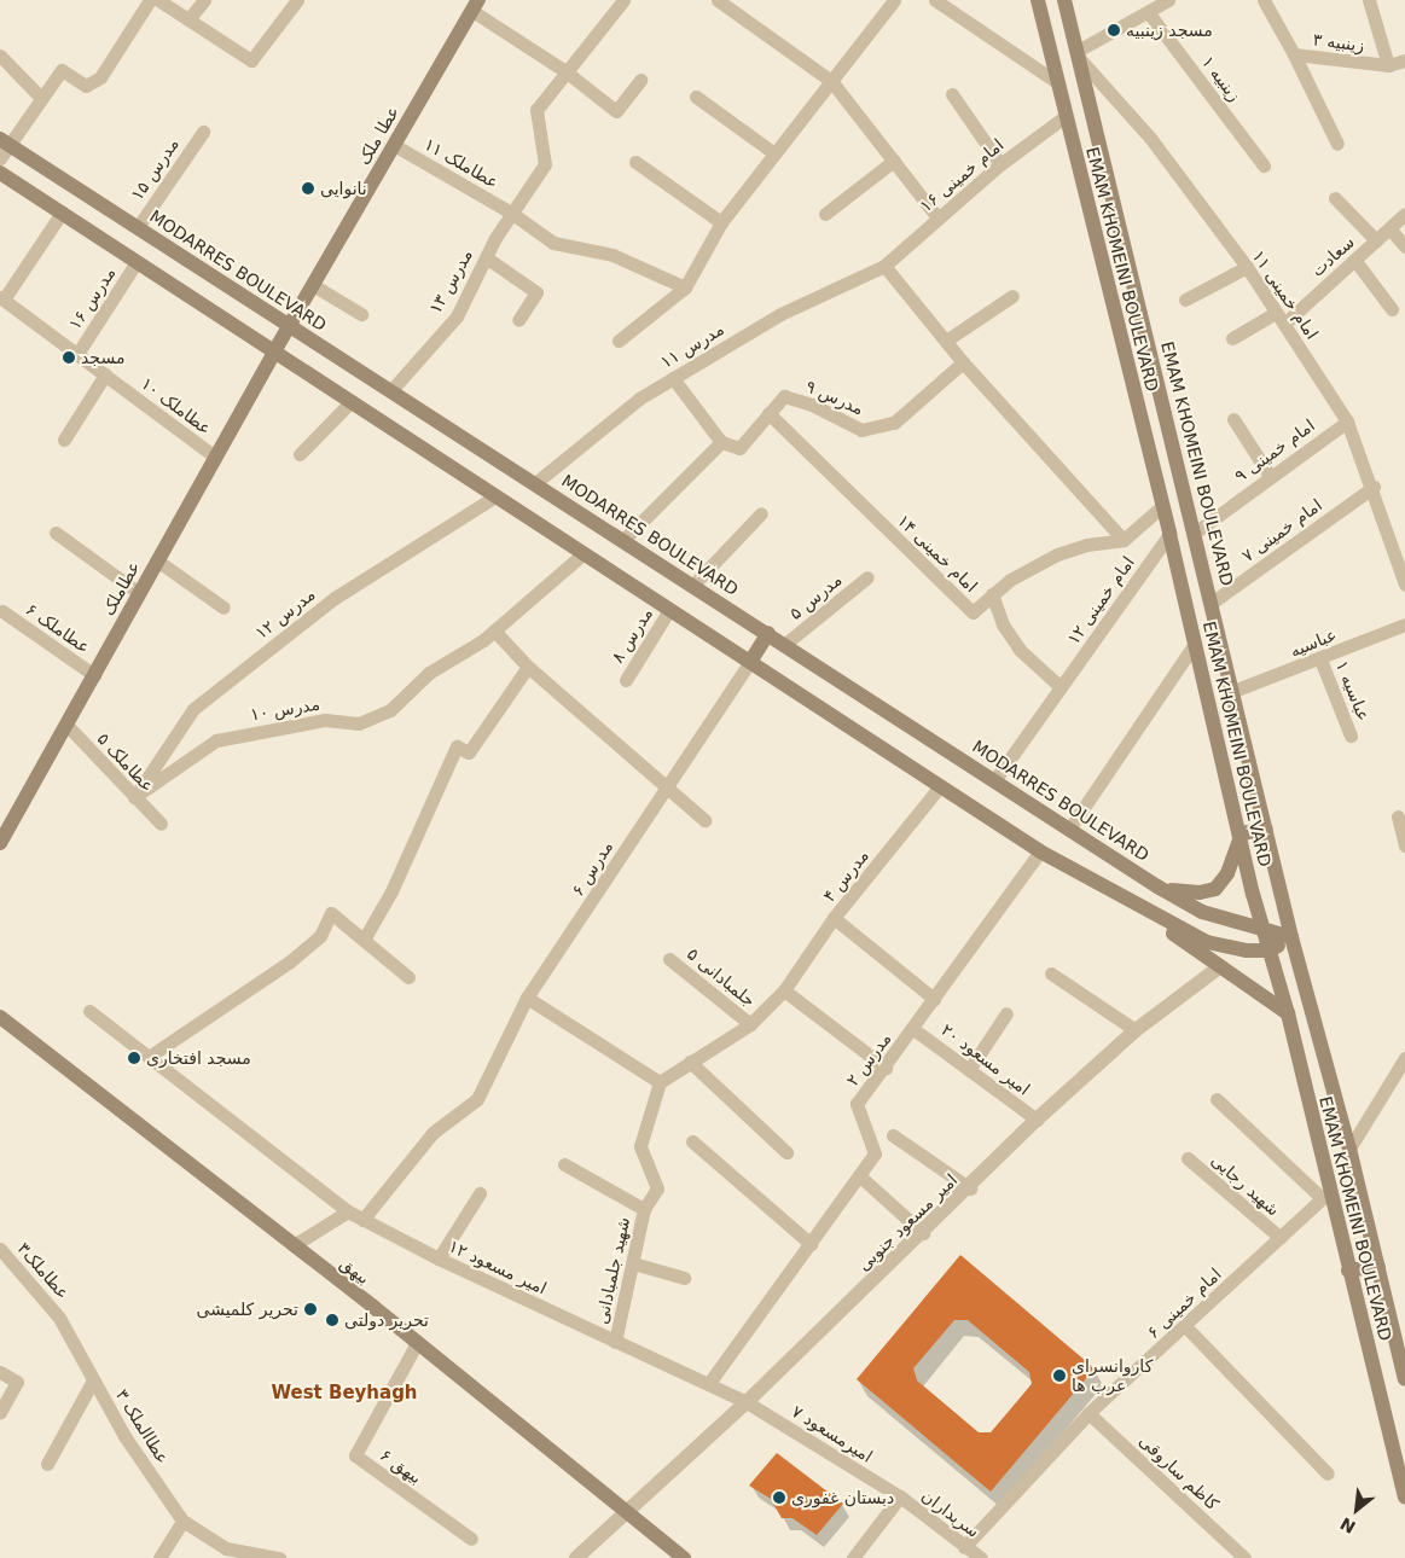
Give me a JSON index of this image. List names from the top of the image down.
{
  "streets": {
    "main road": [
      "عطا ملک",
      "EMAM KHOMEINI BOULEVARD",
      "MODARRES BOULEVARD",
      "عطاملک",
      "بیهق"
    ],
    "street": [
      "زینبیه ۳",
      "زینبیه ۱",
      "عطاملک ۱۱",
      "مدرس ۱۵",
      "امام خمینی ۱۶",
      "سعادت",
      "مدرس ۱۳",
      "امام خمینی ۱۱",
      "مدرس ۱۶",
      "مدرس ۱۱",
      "مدرس ۹",
      "عطاملک ۱۰",
      "امام خمینی ۹",
      "امام خمینی ۷",
      "امام خمینی ۱۴",
      "مدرس ۵",
      "امام خمینی ۱۲",
      "مدرس ۱۲",
      "عطاملک ۶",
      "مدرس ۸",
      "عباسیه",
      "عباسیه ۱",
      "مدرس ۱۰",
      "عطاملک ۵",
      "مدرس ۶",
      "مدرس ۴",
      "جلمبادانی ۵",
      "مدرس ۲",
      "امیر مسعود ۲۰",
      "شهید رجایی",
      "امیر مسعود جنوبی",
      "امیر مسعود ۱۲",
      "عطاملک۳",
      "شهید جلمبادانی",
      "امام خمینی ۶",
      "عطاالملک ۳",
      "امیرمسعود ۷",
      "بیهق ۶",
      "کاظم ساروقی",
      "سربداران"
    ]
  },
  "crossings": [
    ["عطا ملک", "عطاملک ۱۱"],
    ["عطا ملک", "MODARRES BOULEVARD"],
    ["عطا ملک", "عطاملک"],
    ["عطاملک ۱۱", "مدرس ۱۳"],
    ["مدرس ۱۵", "MODARRES BOULEVARD"],
    ["امام خمینی ۱۶", "EMAM KHOMEINI BOULEVARD"],
    ["امام خمینی ۱۶", "مدرس ۱۱"],
    ["سعادت", "امام خمینی ۱۱"],
    ["EMAM KHOMEINI BOULEVARD", "MODARRES BOULEVARD"],
    ["EMAM KHOMEINI BOULEVARD", "امام خمینی ۱۱"],
    ["EMAM KHOMEINI BOULEVARD", "امام خمینی ۹"],
    ["EMAM KHOMEINI BOULEVARD", "امام خمینی ۷"],
    ["EMAM KHOMEINI BOULEVARD", "امام خمینی ۱۲"],
    ["EMAM KHOMEINI BOULEVARD", "عباسیه"],
    ["EMAM KHOMEINI BOULEVARD", "امام خمینی ۶"],
    ["MODARRES BOULEVARD", "مدرس ۱۳"],
    ["MODARRES BOULEVARD", "مدرس ۱۱"],
    ["MODARRES BOULEVARD", "مدرس ۵"],
    ["MODARRES BOULEVARD", "امام خمینی ۱۲"],
    ["امام خمینی ۱۱", "امام خمینی ۹"],
    ["امام خمینی ۱۱", "امام خمینی ۷"],
    ["مدرس ۱۶", "عطاملک ۱۰"],
    ["مدرس ۹", "امام خمینی ۱۴"],
    ["عطاملک ۱۰", "عطاملک"],
    ["عطاملک", "عطاملک ۶"],
    ["عطاملک", "عطاملک ۵"],
    ["مدرس ۱۲", "مدرس ۱۰"],
    ["مدرس ۱۲", "عطاملک ۵"],
    ["عباسیه", "عباسیه ۱"],
    ["مدرس ۱۰", "عطاملک ۵"],
    ["مدرس ۶", "امیر مسعود ۱۲"],
    ["مدرس ۲", "امیر مسعود ۲۰"],
    ["مدرس ۲", "امیر مسعود ۱۲"],
    ["امیر مسعود ۲۰", "امیر مسعود جنوبی"],
    ["شهید رجایی", "امام خمینی ۶"],
    ["امیر مسعود جنوبی", "امیر مسعود ۱۲"],
    ["امیر مسعود جنوبی", "بیهق"],
    ["امیر مسعود جنوبی", "امیرمسعود ۷"],
    ["امیر مسعود ۱۲", "شهید جلمبادانی"],
    ["امیر مسعود ۱۲", "امیرمسعود ۷"],
    ["عطاملک۳", "عطاالملک ۳"],
    ["بیهق", "بیهق ۶"],
    ["امام خمینی ۶", "کاظم ساروقی"],
    ["امام خمینی ۶", "سربداران"],
    ["امیرمسعود ۷", "سربداران"]
  ],
  "districts": ["West Beyhagh"],
  "places": [
    "مسجد زینبیه",
    "نانوایی",
    "مسجد",
    "مسجد افتخاری",
    "تحریر کلمیشی",
    "تحریر دولتی",
    "کاروانسرای عرب ها",
    "دبستان غفوری"
  ],
  "north": "bottom left"
}
